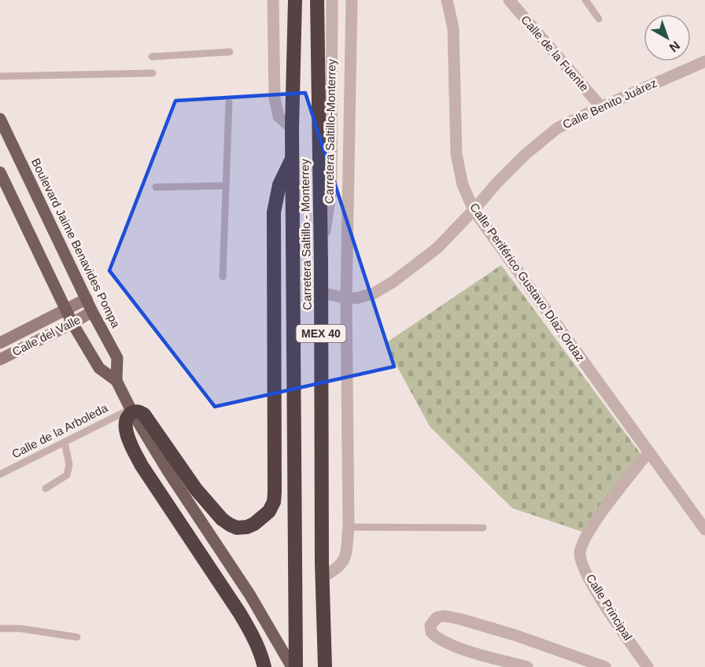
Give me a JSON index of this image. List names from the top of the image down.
{
  "streets": {
    "highway": ["Carretera Saltillo - Monterrey", "MEX 40"],
    "main road": ["Boulevard Jaime Benavides Pompa"],
    "street": [
      "Calle de la Fuente",
      "Calle Benito Juárez",
      "Carretera Saltillo-Monterrey",
      "Calle Periférico Gustavo Díaz Ordaz",
      "Calle del Valle",
      "Calle Principal"
    ],
    "lane": ["Calle de la Arboleda"]
  },
  "crossings": [
    ["Calle de la Fuente", "Calle Benito Juárez"],
    ["Calle Benito Juárez", "Carretera Saltillo - Monterrey"],
    ["Calle Benito Juárez", "Calle Periférico Gustavo Díaz Ordaz"],
    ["Carretera Saltillo-Monterrey", "Carretera Saltillo - Monterrey"],
    ["Boulevard Jaime Benavides Pompa", "Calle del Valle"],
    ["Boulevard Jaime Benavides Pompa", "Calle de la Arboleda"],
    ["Calle Periférico Gustavo Díaz Ordaz", "Calle Principal"]
  ],
  "north": "bottom right"
}
